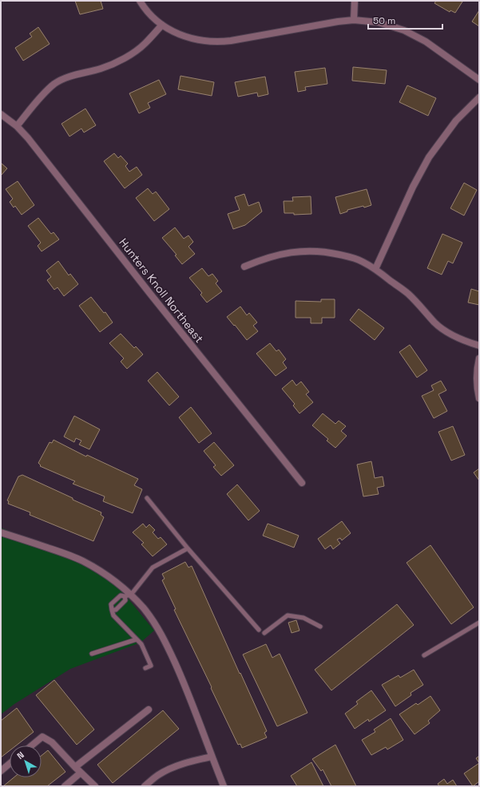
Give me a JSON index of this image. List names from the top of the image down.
{
  "streets": {
    "street": ["Hunters Knoll Northeast"]
  },
  "scale_bar": "50 m",
  "north": "top left"
}
